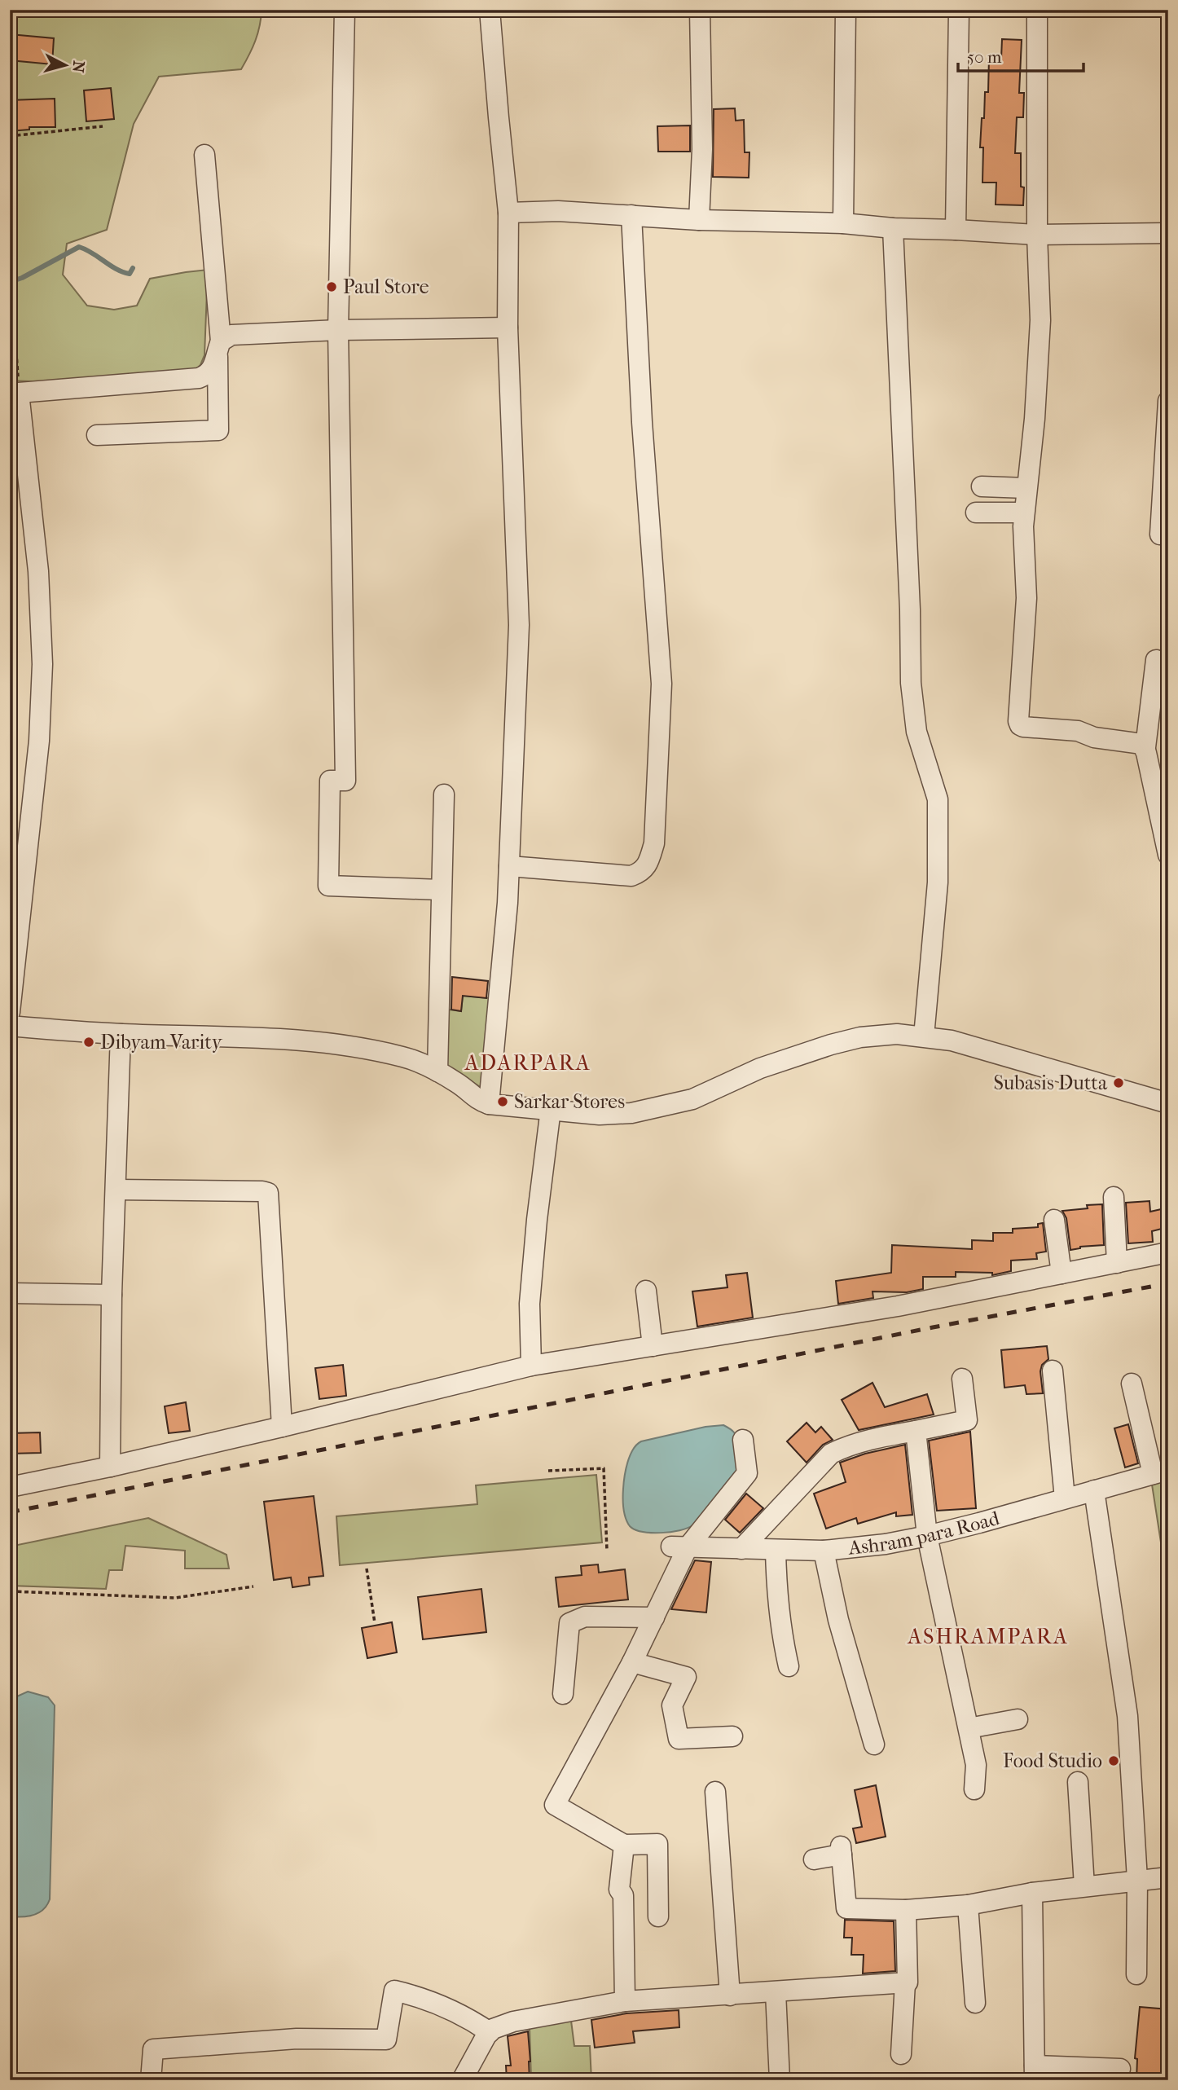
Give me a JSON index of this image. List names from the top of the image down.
{
  "streets": {
    "street": ["Ashram para Road"]
  },
  "districts": ["ADARPARA", "ASHRAMPARA"],
  "places": [
    "Paul Store",
    "Dibyam Varity",
    "Subasis Dutta",
    "Sarkar Stores",
    "Food Studio"
  ],
  "scale_bar": "50 m",
  "north": "right"
}
